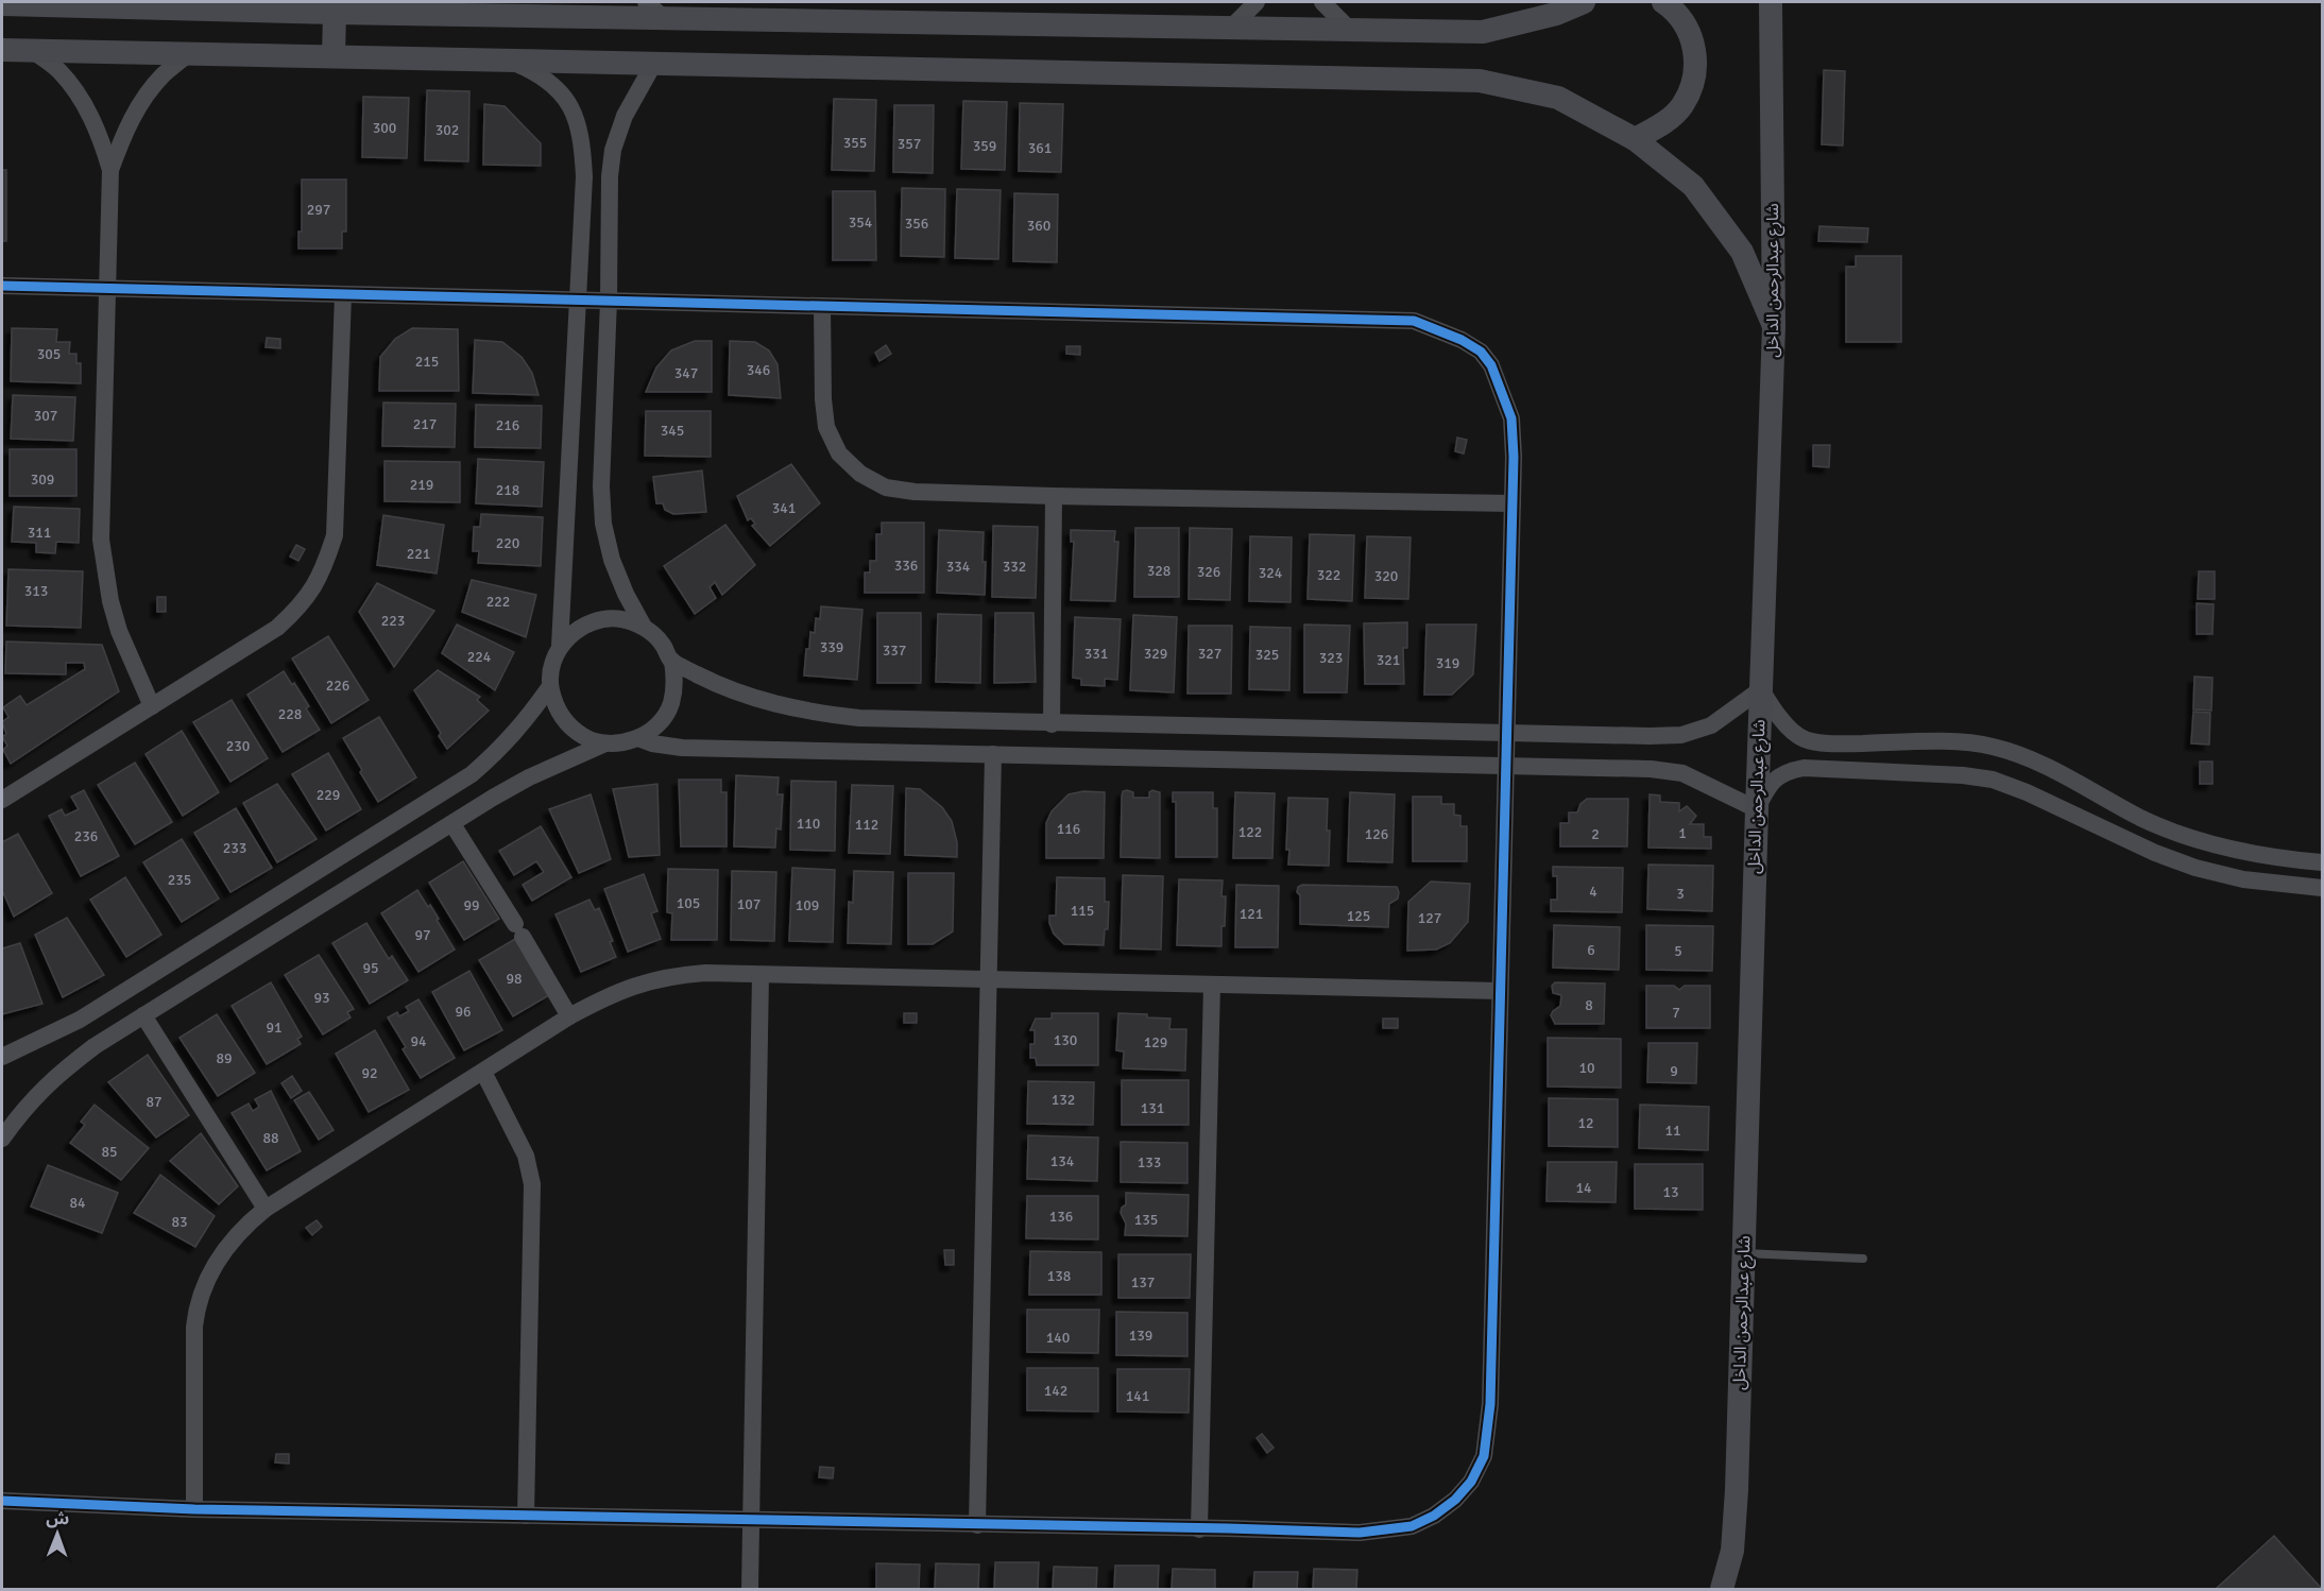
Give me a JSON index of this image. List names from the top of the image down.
{
  "streets": {
    "street": ["شارع عبدالرحمن الداخل"]
  },
  "house_numbers": [
    "300",
    "302",
    "355",
    "357",
    "359",
    "361",
    "297",
    "354",
    "356",
    "360",
    "305",
    "215",
    "346",
    "347",
    "307",
    "217",
    "216",
    "345",
    "309",
    "219",
    "218",
    "341",
    "311",
    "220",
    "221",
    "336",
    "334",
    "332",
    "328",
    "326",
    "324",
    "322",
    "320",
    "313",
    "222",
    "223",
    "339",
    "337",
    "331",
    "329",
    "327",
    "325",
    "224",
    "323",
    "321",
    "319",
    "226",
    "228",
    "230",
    "229",
    "110",
    "112",
    "116",
    "122",
    "1",
    "126",
    "2",
    "236",
    "233",
    "235",
    "4",
    "3",
    "105",
    "107",
    "99",
    "109",
    "115",
    "121",
    "125",
    "127",
    "97",
    "6",
    "5",
    "95",
    "98",
    "93",
    "8",
    "96",
    "7",
    "91",
    "130",
    "94",
    "129",
    "89",
    "10",
    "9",
    "92",
    "132",
    "87",
    "131",
    "12",
    "11",
    "88",
    "85",
    "134",
    "133",
    "14",
    "13",
    "84",
    "136",
    "135",
    "83",
    "138",
    "137",
    "139",
    "140",
    "142",
    "141"
  ],
  "north": "top"
}
